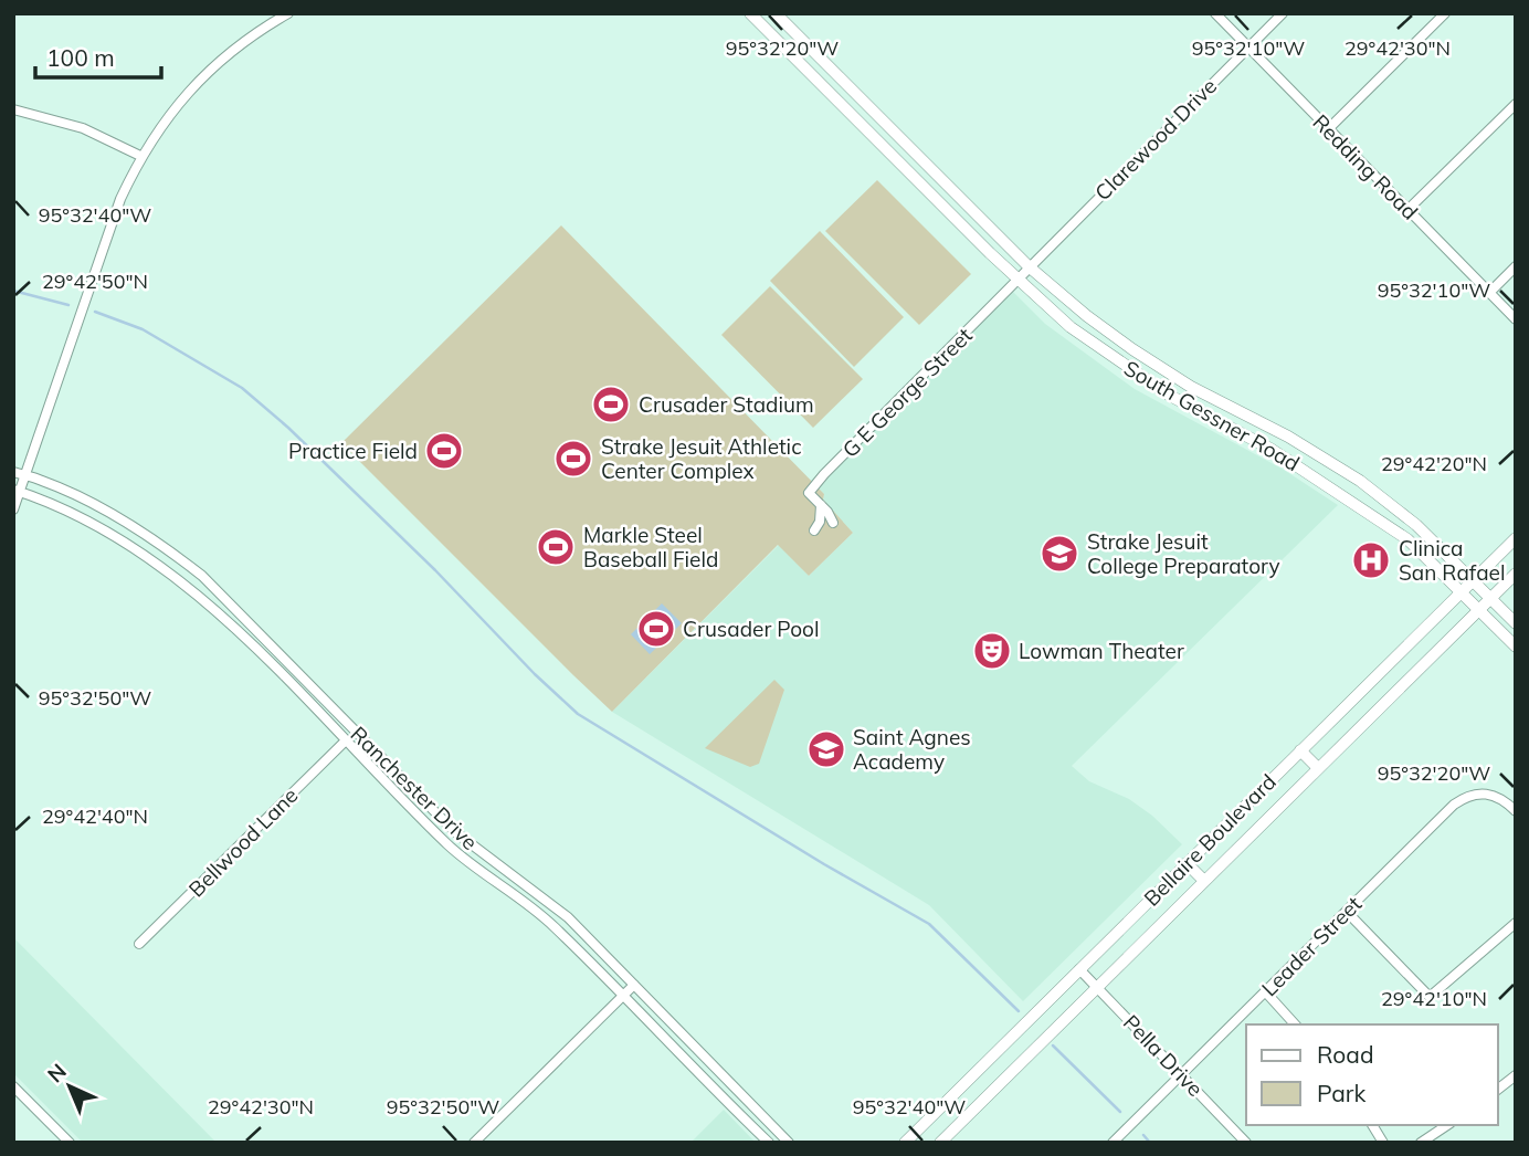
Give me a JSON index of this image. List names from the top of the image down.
{
  "streets": {
    "main road": ["South Gessner Road", "Bellaire Boulevard"],
    "street": [
      "Clarewood Drive",
      "Redding Road",
      "G E George Street",
      "Ranchester Drive",
      "Bellwood Lane",
      "Leader Street",
      "Pella Drive"
    ]
  },
  "crossings": [
    ["Clarewood Drive", "Redding Road"],
    ["Clarewood Drive", "G E George Street"],
    ["Clarewood Drive", "South Gessner Road"],
    ["G E George Street", "South Gessner Road"],
    ["South Gessner Road", "Bellaire Boulevard"],
    ["Ranchester Drive", "Bellwood Lane"],
    ["Bellaire Boulevard", "Pella Drive"],
    ["Leader Street", "Pella Drive"]
  ],
  "places": {
    "sports": [
      "Crusader Stadium",
      "Practice Field",
      "Strake Jesuit Athletic Center Complex",
      "Markle Steel Baseball Field",
      "Crusader Pool"
    ],
    "school or university": ["Strake Jesuit College Preparatory", "Saint Agnes Academy"],
    "hospital": ["Clinica San Rafael"],
    "theatre": ["Lowman Theater"]
  },
  "legend": ["Road", "Park"],
  "scale_bar": "100 m",
  "north": "top left",
  "coordinates": [
    "29°42'30\"N",
    "95°32'20\"W",
    "95°32'10\"W",
    "95°32'40\"W",
    "29°42'50\"N",
    "29°42'20\"N",
    "95°32'50\"W",
    "29°42'40\"N",
    "29°42'10\"N"
  ]
}
